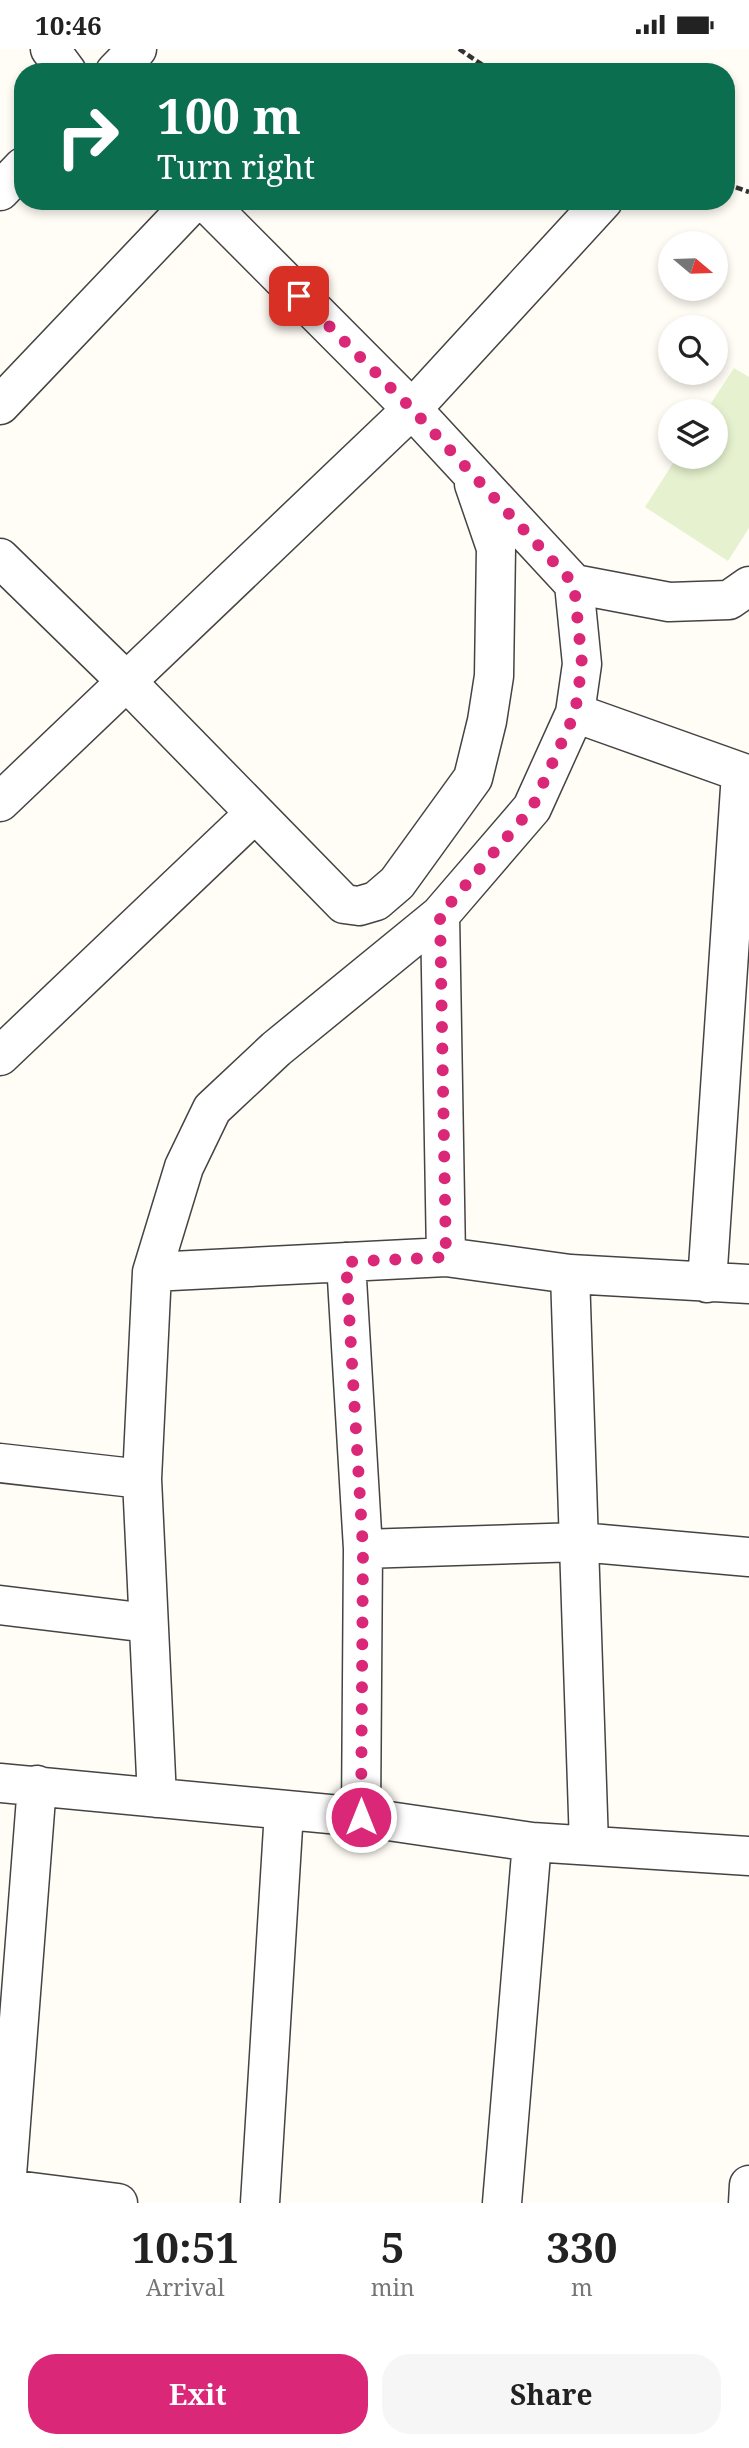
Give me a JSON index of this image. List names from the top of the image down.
{
  "north": "right",
  "page": {
    "status": "10:46",
    "turn": ["100 m", "Turn right"],
    "eta": [
      "10:51",
      "Arrival",
      "5",
      "min",
      "330",
      "m"
    ],
    "buttons": ["Exit", "Share"]
  }
}
